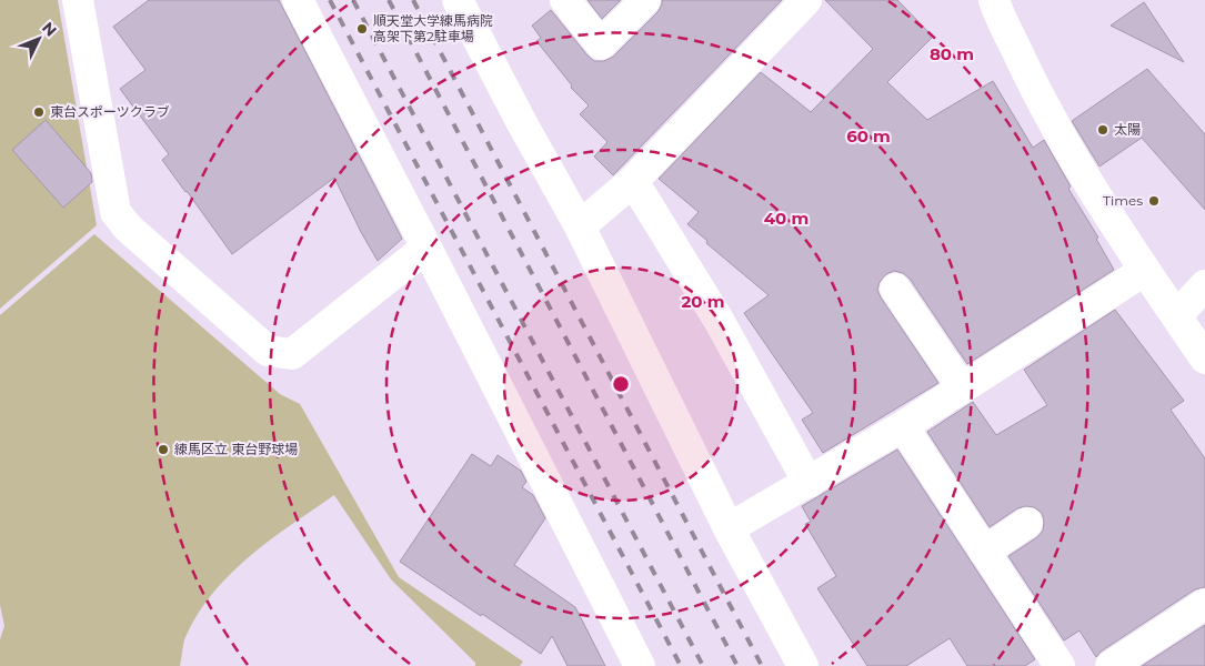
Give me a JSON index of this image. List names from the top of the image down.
{
  "places": [
    "順天堂大学練馬病院 高架下第2駐車場",
    "東台スポーツクラブ",
    "太陽",
    "Times",
    "練馬区立 東台野球場"
  ],
  "north": "top right",
  "rings": [
    "80 m",
    "60 m",
    "40 m",
    "20 m"
  ]
}
